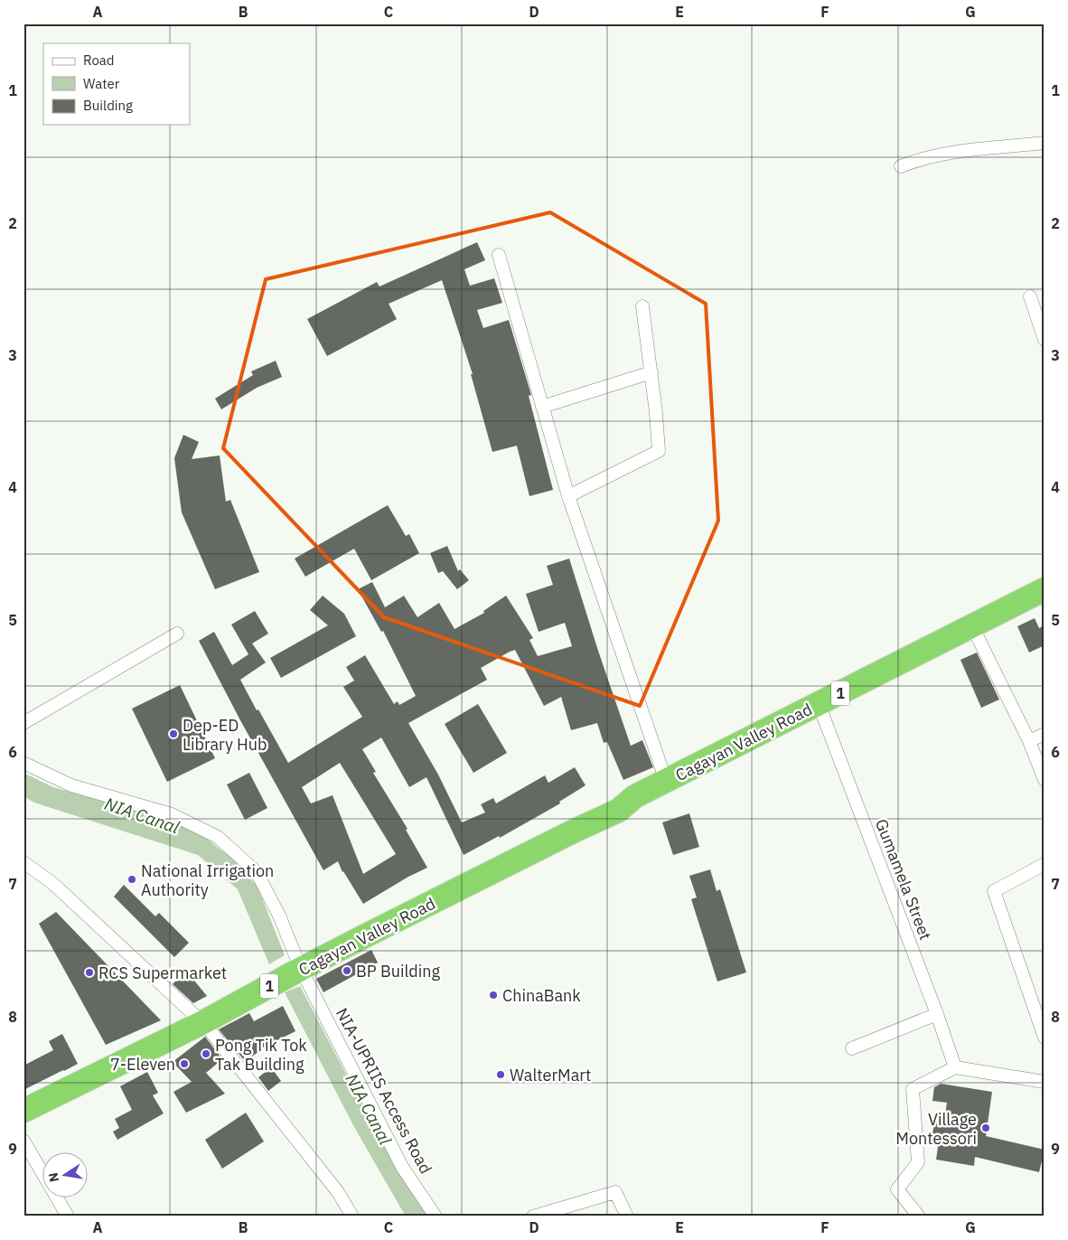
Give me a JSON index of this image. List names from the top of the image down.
{
  "streets": {
    "highway": ["1", "Cagayan Valley Road"],
    "street": ["Gumamela Street", "NIA-UPRIIS Access Road"]
  },
  "crossings": [
    ["Cagayan Valley Road", "Gumamela Street"],
    ["Cagayan Valley Road", "NIA-UPRIIS Access Road"]
  ],
  "water": ["NIA Canal"],
  "places": [
    "Dep-ED Library Hub",
    "National Irrigation Authority",
    "BP Building",
    "RCS Supermarket",
    "ChinaBank",
    "Pong Tik Tok Tak Building",
    "7-Eleven",
    "WalterMart",
    "Village Montessori"
  ],
  "legend": ["Road", "Water", "Building"],
  "north": "left",
  "grid": {
    "columns": [
      "A",
      "B",
      "C",
      "D",
      "E",
      "F",
      "G"
    ],
    "rows": [
      "1",
      "2",
      "3",
      "4",
      "5",
      "6",
      "7",
      "8",
      "9"
    ]
  }
}
